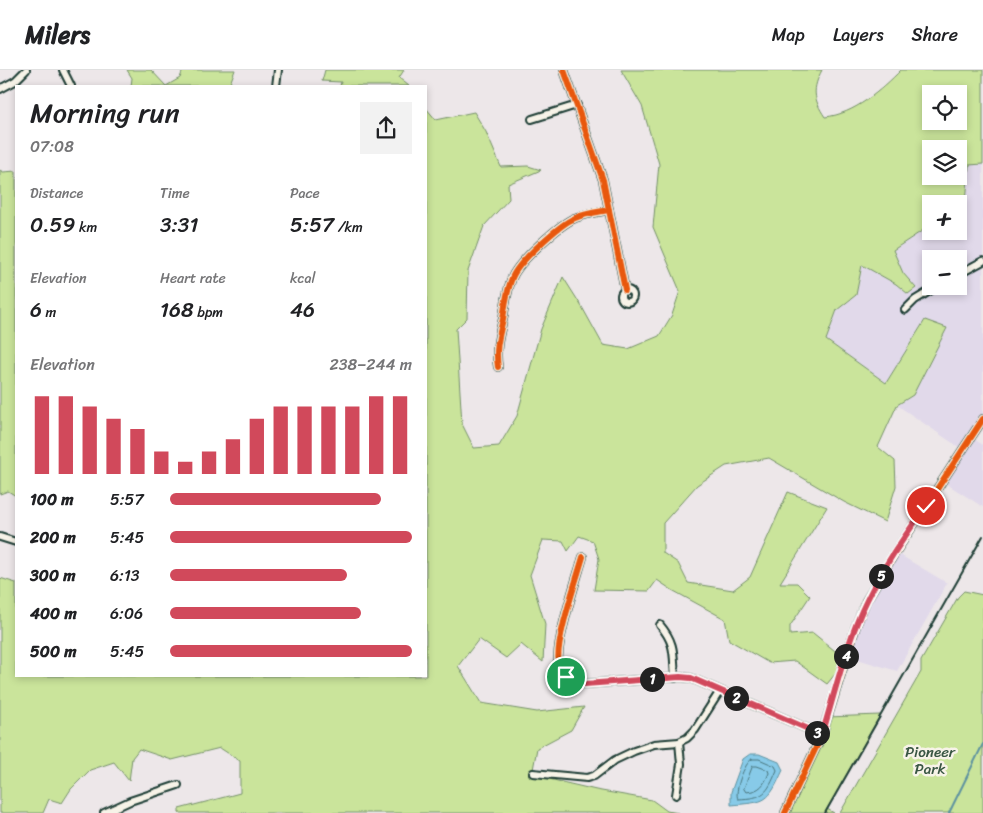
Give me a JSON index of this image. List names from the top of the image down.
{
  "parks": ["Pioneer Park"],
  "page": {
    "header": "Milers",
    "nav": ["Map", "Layers", "Share"],
    "map_buttons": ["+", "−"],
    "heading": ["Morning run", "07:08"],
    "stats": [
      ["Distance", "0.59 km"],
      ["Time", "3:31"],
      ["Pace", "5:57 /km"],
      ["Elevation", "6 m"],
      ["Heart rate", "168 bpm"],
      ["kcal", "46"]
    ],
    "chart": ["Elevation", "238–244 m"],
    "list": [
      {
        "name": "100 m",
        "note": "5:57"
      },
      {
        "name": "200 m",
        "note": "5:45"
      },
      {
        "name": "300 m",
        "note": "6:13"
      },
      {
        "name": "400 m",
        "note": "6:06"
      },
      {
        "name": "500 m",
        "note": "5:45"
      }
    ],
    "pins": [
      "5",
      "4",
      "1",
      "2",
      "3"
    ]
  }
}
